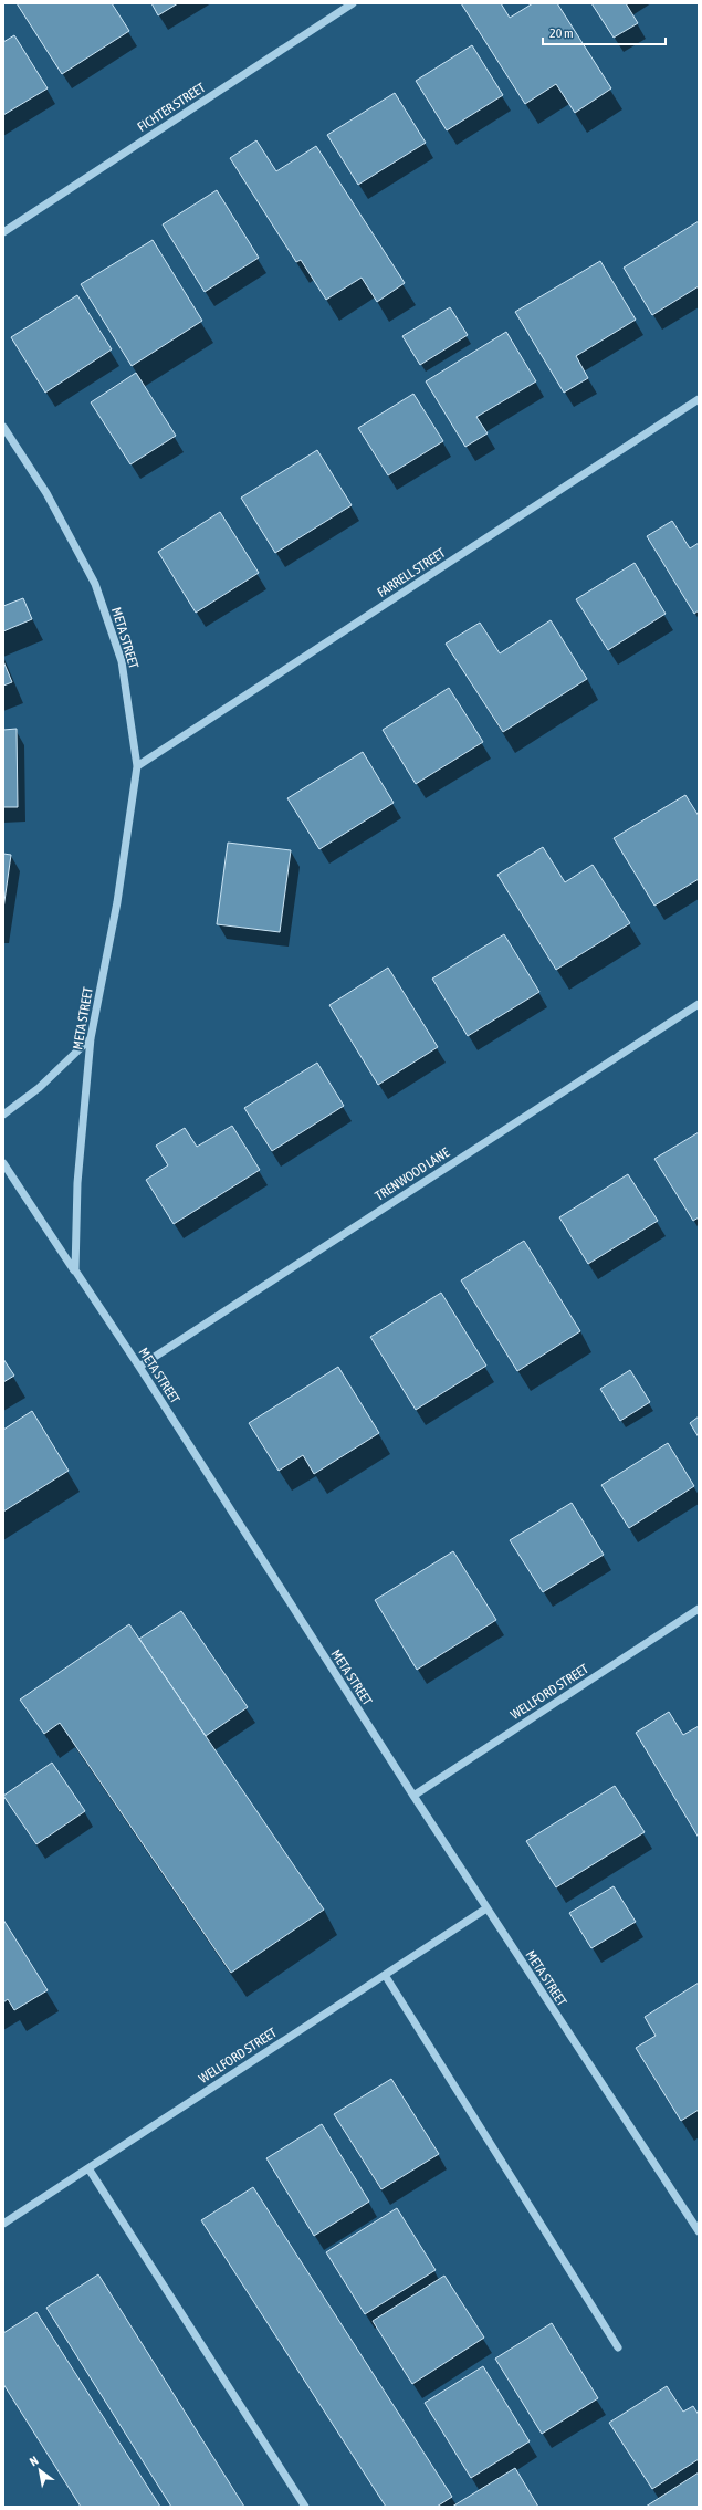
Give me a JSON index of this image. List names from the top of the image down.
{
  "streets": {
    "street": [
      "FICHTER STREET",
      "FARRELL STREET",
      "META STREET",
      "TRENWOOD LANE",
      "WELLFORD STREET"
    ]
  },
  "crossings": [
    ["FARRELL STREET", "META STREET"],
    ["META STREET", "TRENWOOD LANE"],
    ["META STREET", "WELLFORD STREET"]
  ],
  "scale_bar": "20 m",
  "north": "top left"
}
